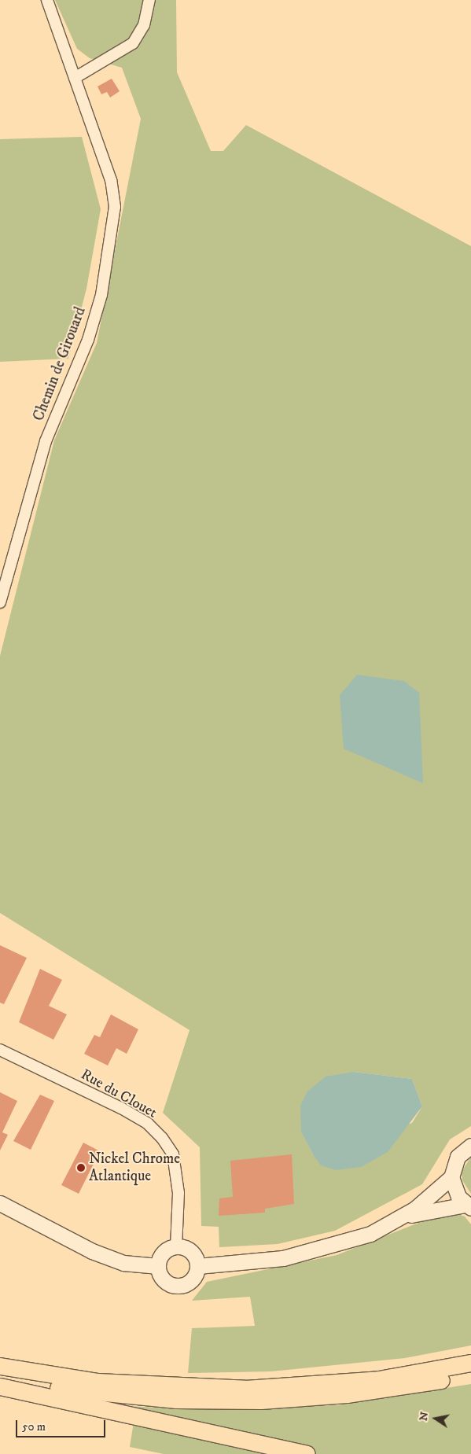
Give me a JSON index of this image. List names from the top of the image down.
{
  "streets": {
    "street": ["Chemin de Girouard", "Rue du Clouet"]
  },
  "places": ["Nickel Chrome Atlantique"],
  "scale_bar": "50 m",
  "north": "left"
}
